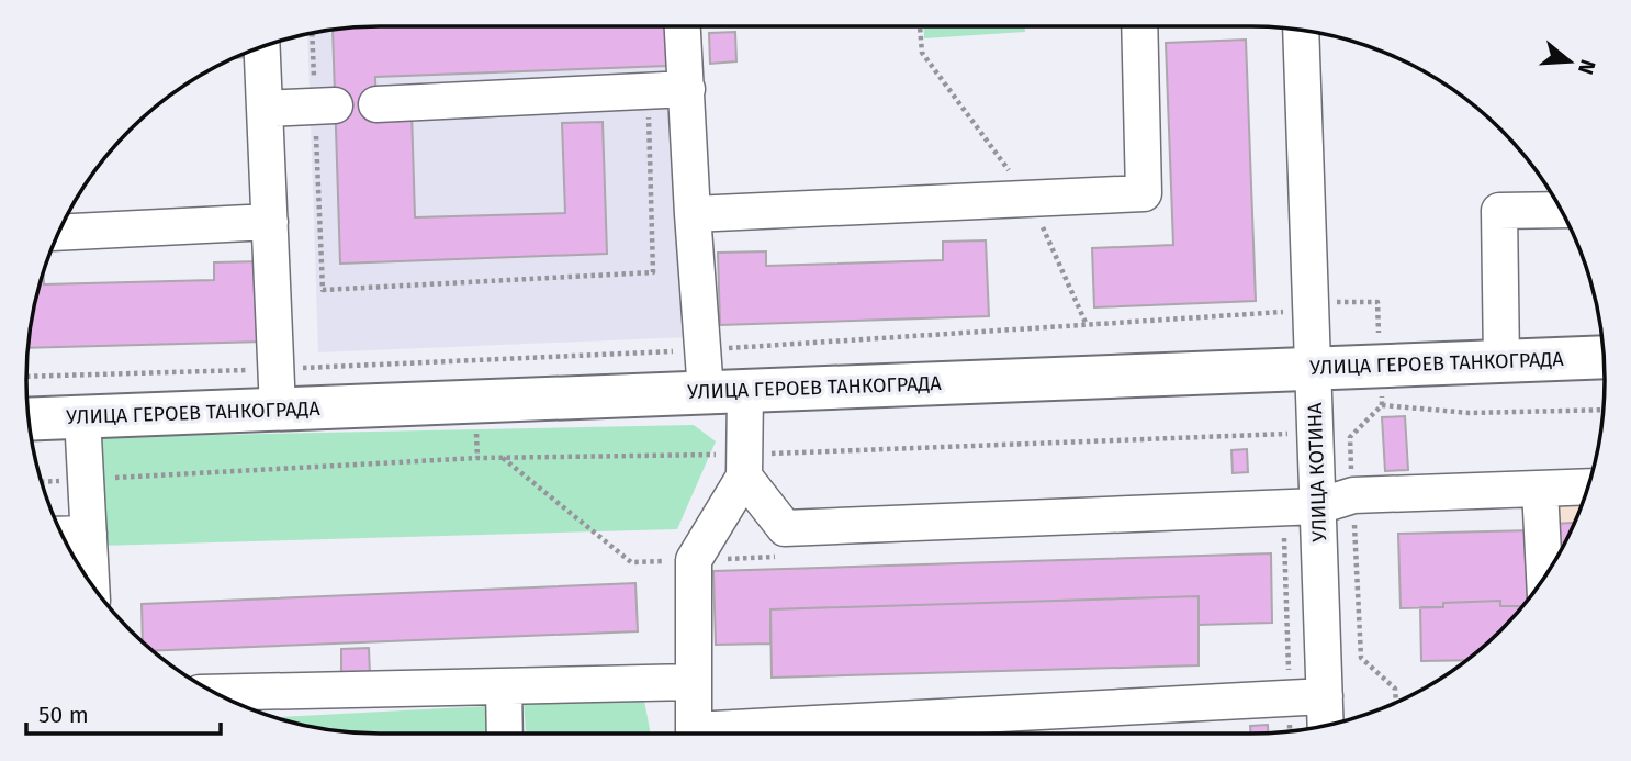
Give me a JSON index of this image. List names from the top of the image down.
{
  "streets": {
    "main road": ["УЛИЦА ГЕРОЕВ ТАНКОГРАДА"],
    "street": ["УЛИЦА КОТИНА"]
  },
  "crossings": [
    ["УЛИЦА ГЕРОЕВ ТАНКОГРАДА", "УЛИЦА КОТИНА"]
  ],
  "scale_bar": "50 m",
  "north": "right"
}
